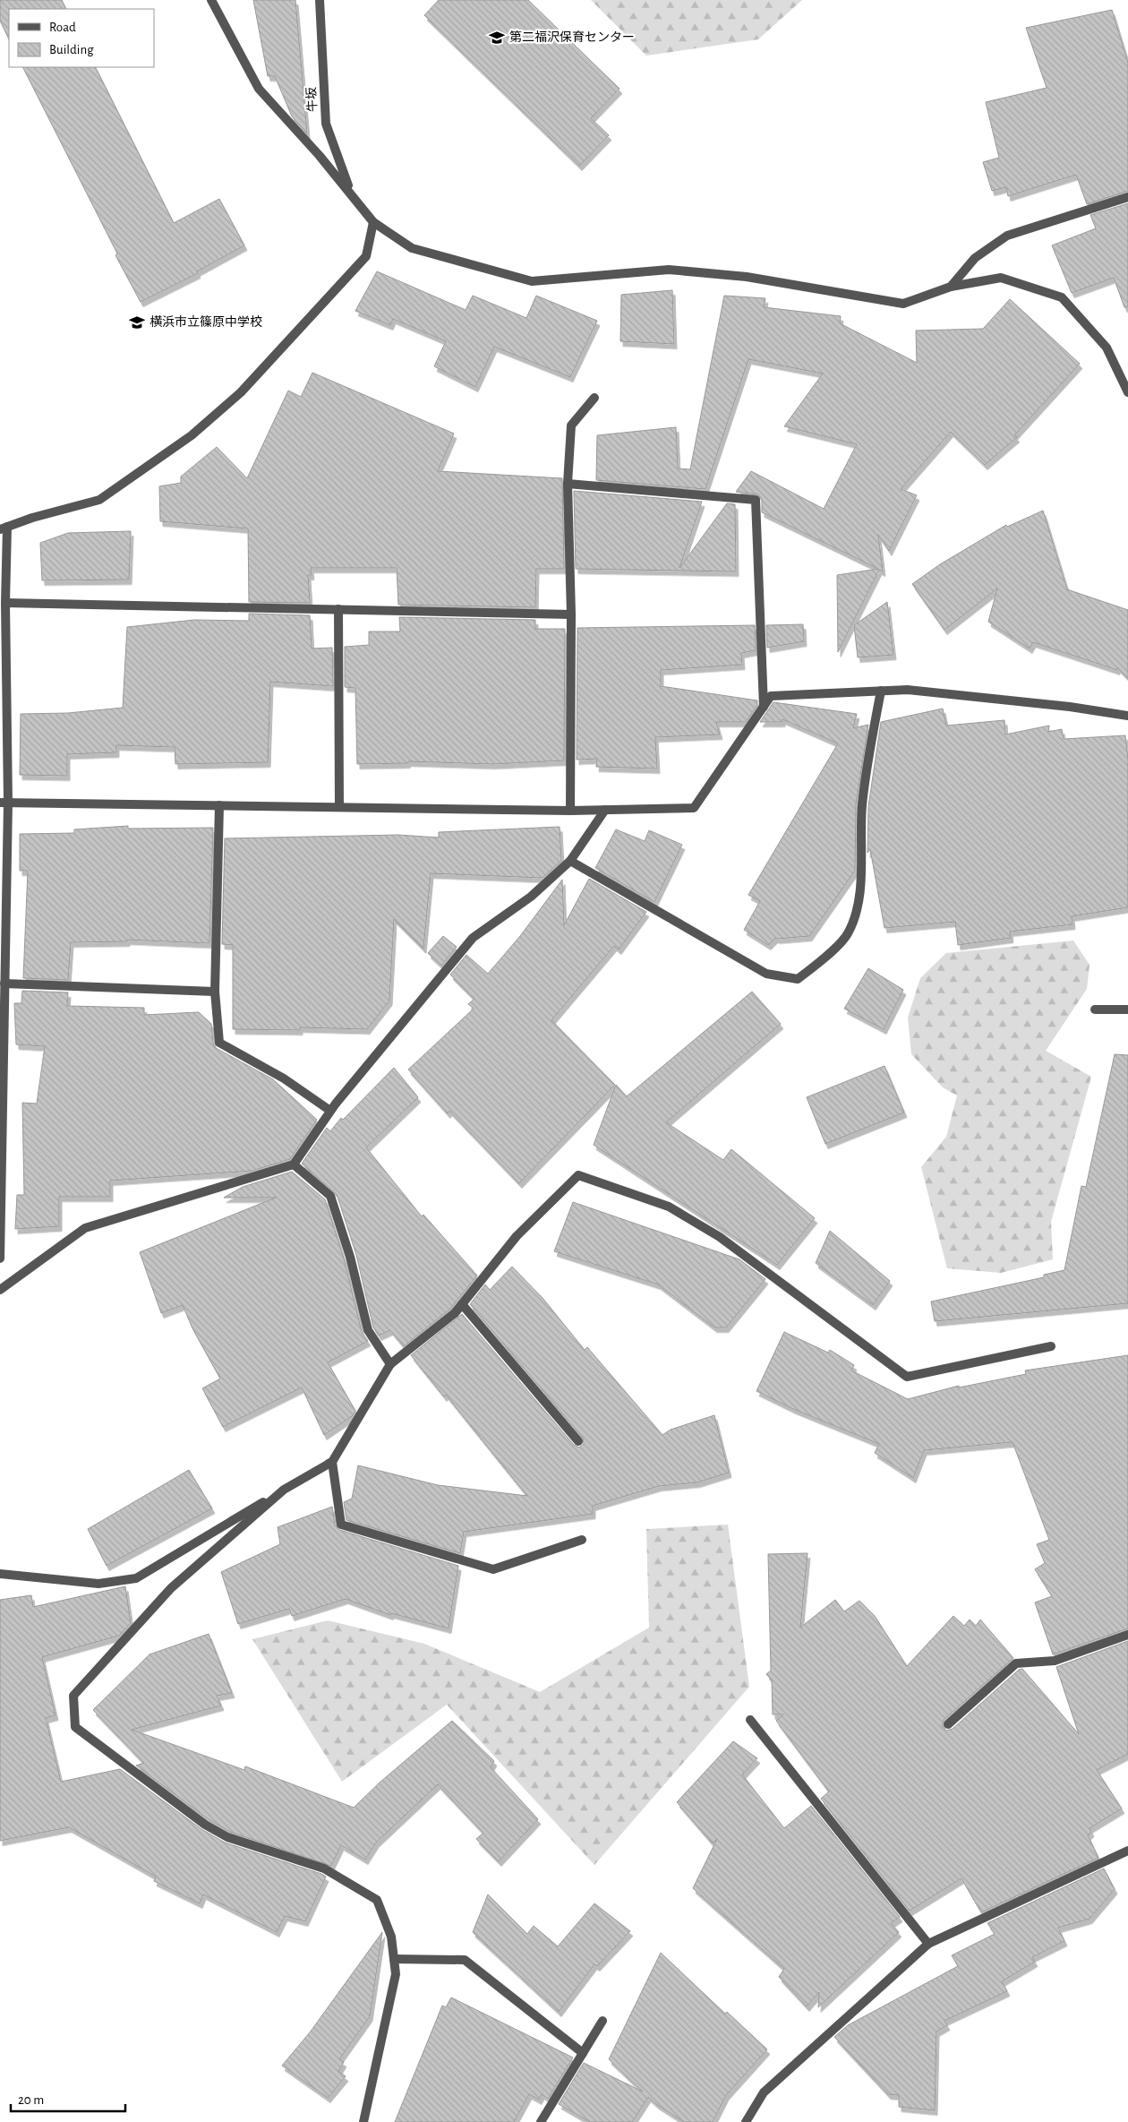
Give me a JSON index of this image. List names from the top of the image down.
{
  "streets": {
    "street": ["牛坂"]
  },
  "places": {
    "school or university": ["第二福沢保育センター", "横浜市立篠原中学校"]
  },
  "legend": ["Road", "Building"],
  "scale_bar": "20 m"
}
